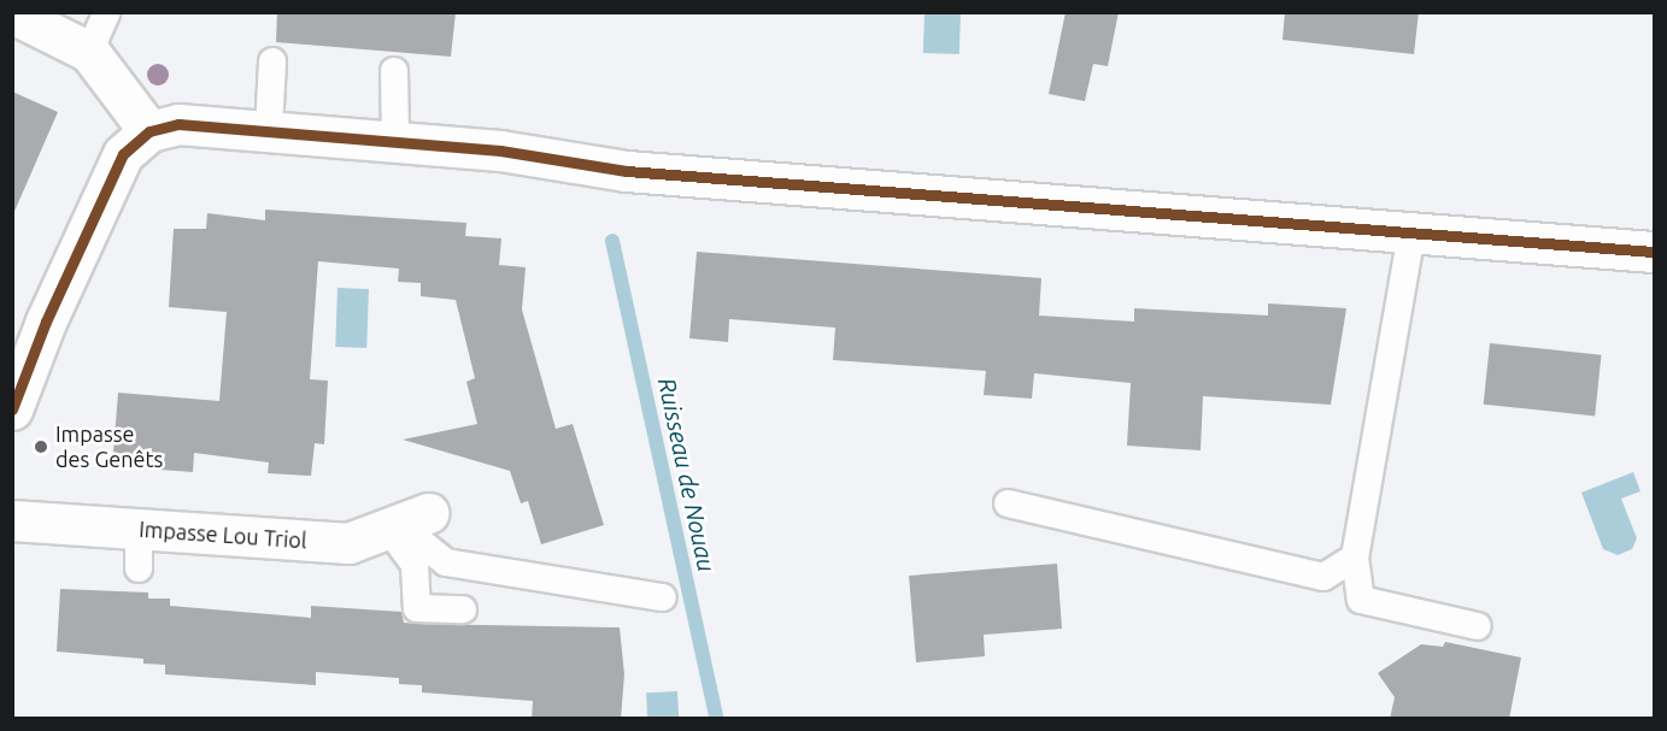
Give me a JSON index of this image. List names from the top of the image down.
{
  "streets": {
    "street": ["Impasse Lou Triol"]
  },
  "water": ["Ruisseau de Nouau"],
  "places": ["Impasse des Genêts"]
}
